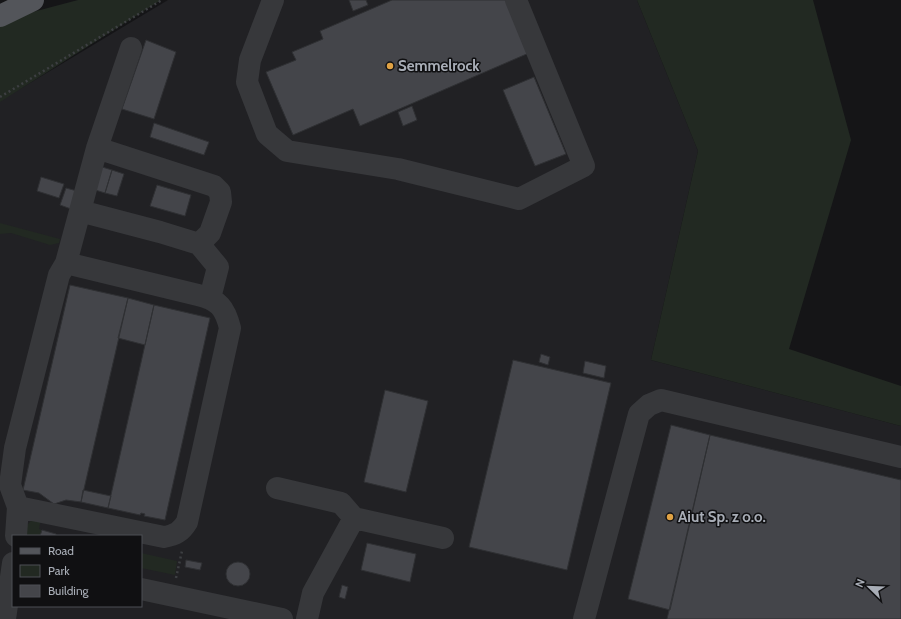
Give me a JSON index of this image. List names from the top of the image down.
{
  "places": ["Semmelrock", "Aiut Sp. z o.o."],
  "legend": ["Road", "Park", "Building"],
  "north": "top left"
}
